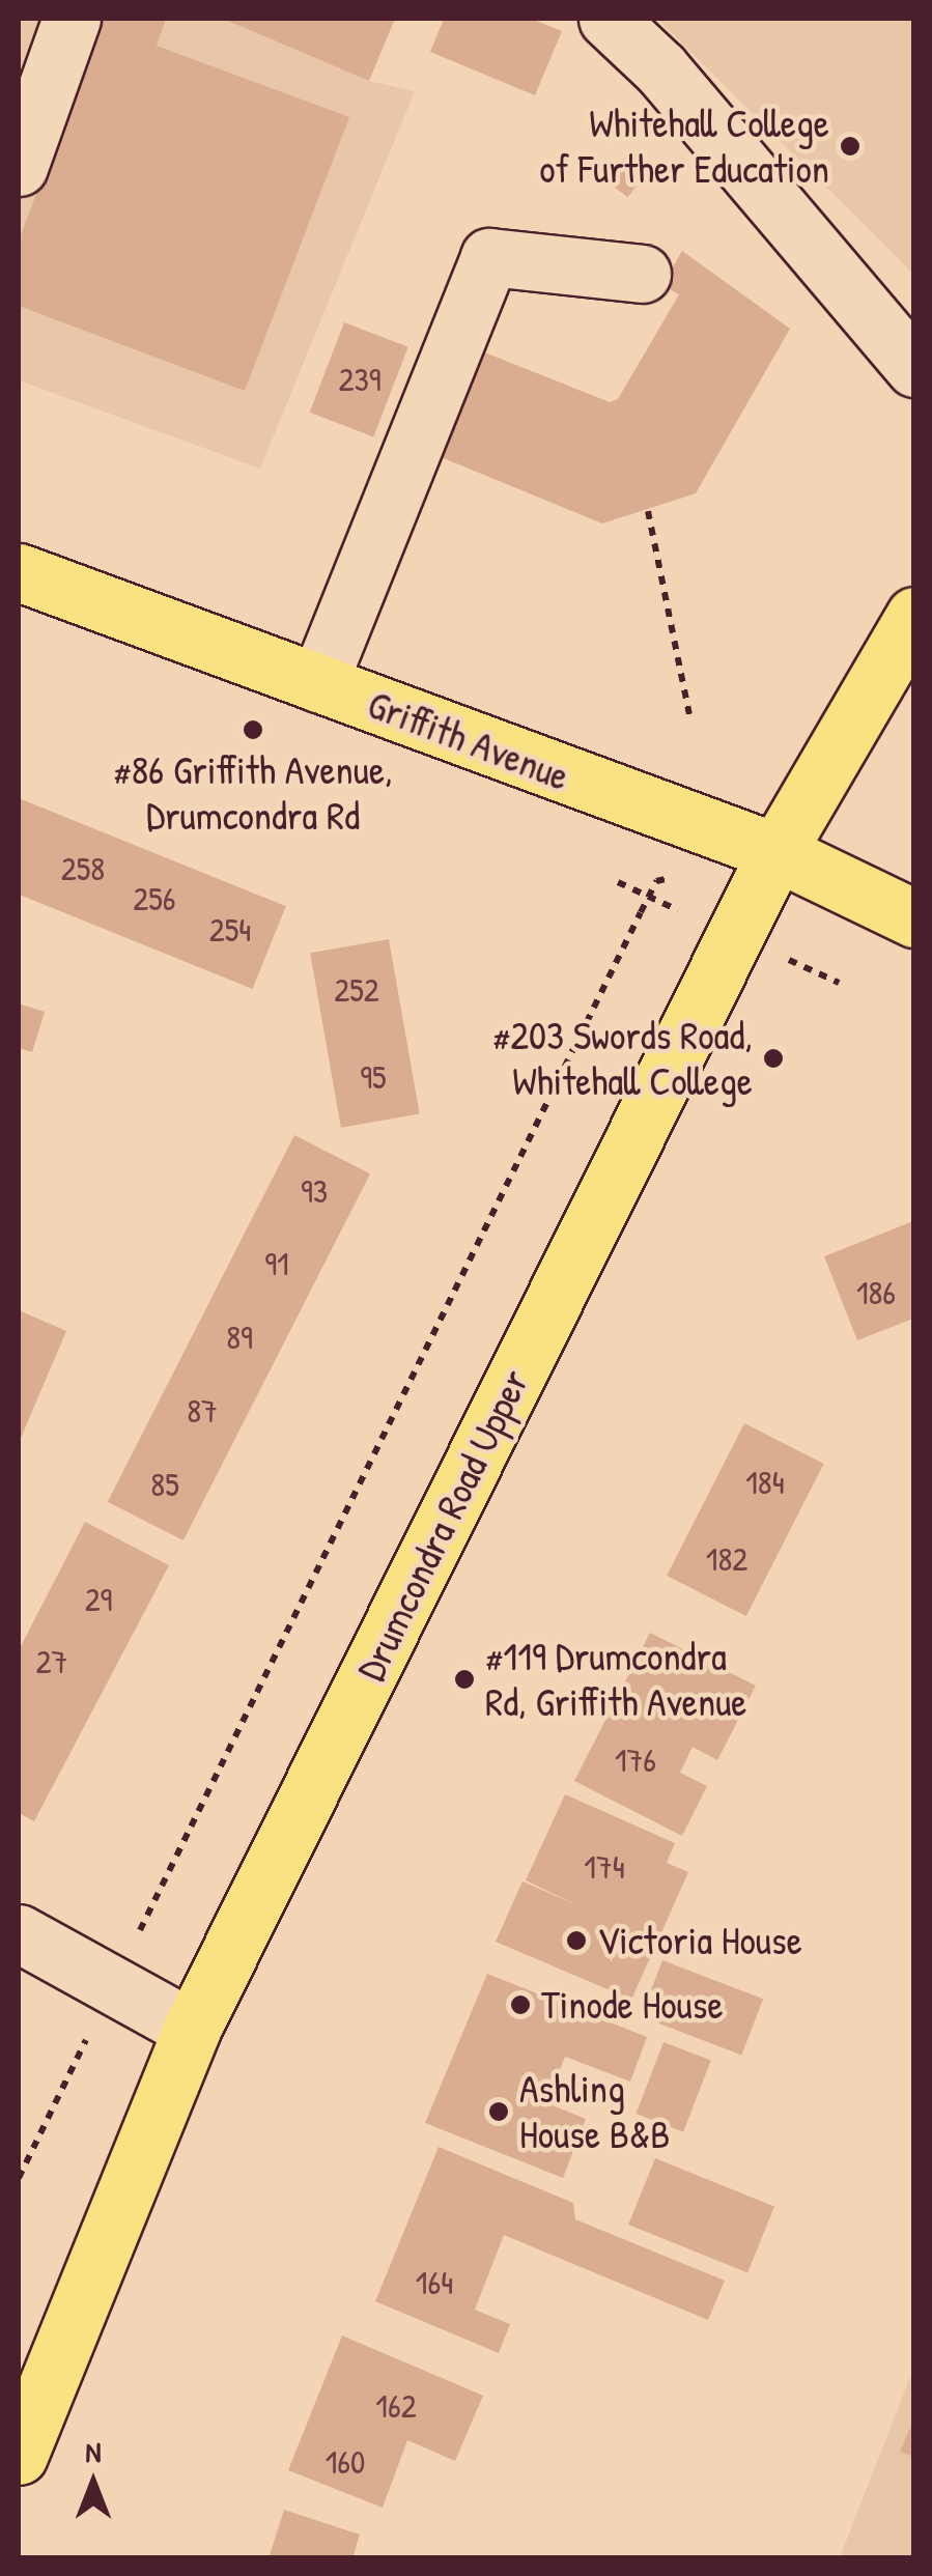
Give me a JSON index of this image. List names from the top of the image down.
{
  "streets": {
    "main road": ["Griffith Avenue", "Drumcondra Road Upper"]
  },
  "crossings": [
    ["Griffith Avenue", "Drumcondra Road Upper"]
  ],
  "places": [
    "Whitehall College of Further Education",
    "#86 Griffith Avenue, Drumcondra Rd",
    "#203 Swords Road, Whitehall College",
    "#119 Drumcondra Rd, Griffith Avenue",
    "Victoria House",
    "Tinode House",
    "Ashling House B&B"
  ],
  "house_numbers": [
    "239",
    "258",
    "256",
    "254",
    "252",
    "95",
    "93",
    "91",
    "186",
    "89",
    "87",
    "184",
    "85",
    "182",
    "29",
    "27",
    "176",
    "174",
    "164",
    "162",
    "160"
  ],
  "north": "top"
}
